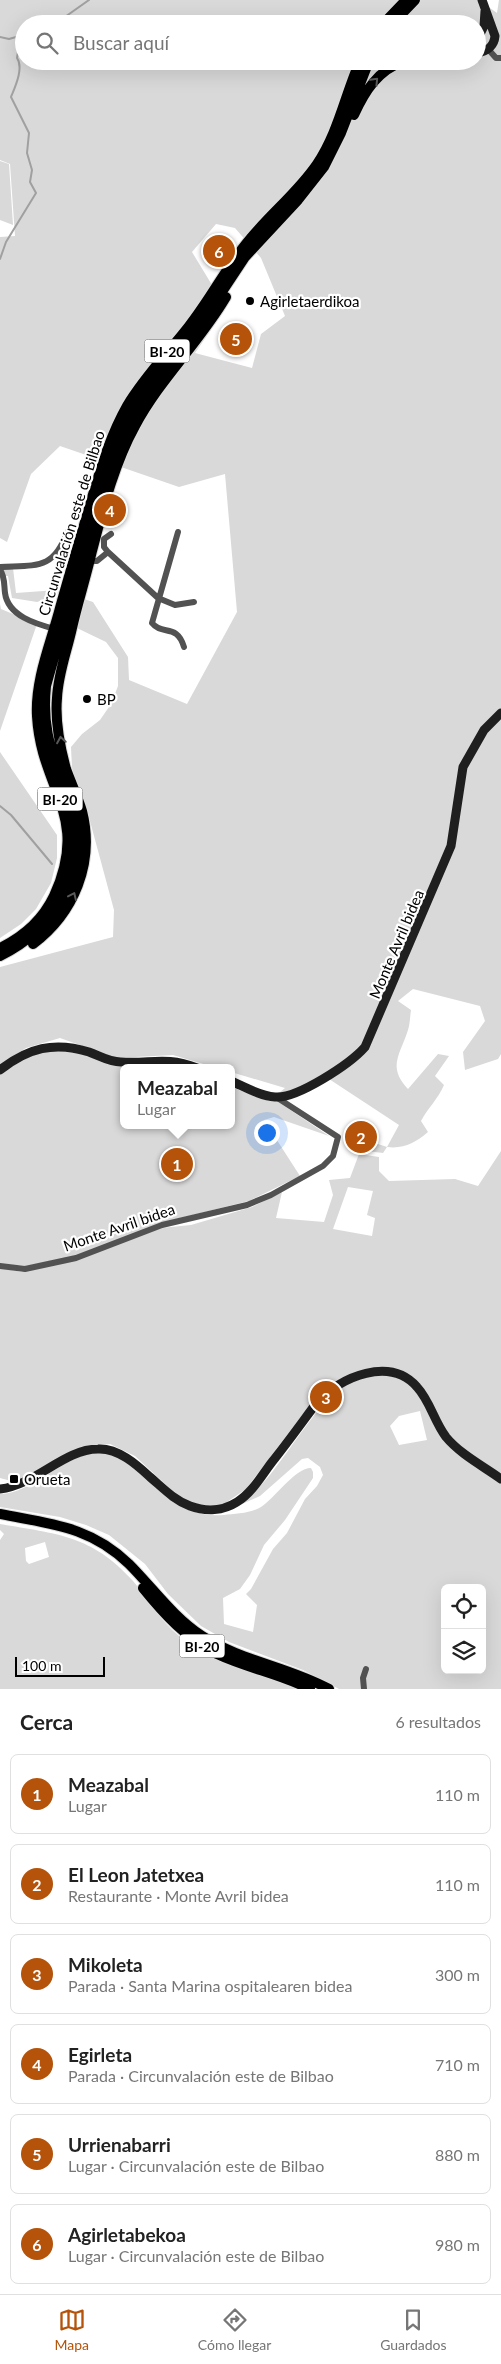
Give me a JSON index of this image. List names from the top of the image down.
{
  "streets": {
    "main road": ["BI-20", "Circunvalación este de Bilbao"],
    "street": ["Monte Avril bidea"]
  },
  "places": {
    "other": ["Agirletaerdikoa", "BP"],
    "transit": ["Orueta"]
  },
  "scale_bar": "100 m",
  "page": {
    "search": "Buscar aquí",
    "pins": [
      "6",
      "5",
      "4",
      "2",
      "1",
      "3"
    ],
    "popup": ["Meazabal", "Lugar"],
    "scale": "100 m",
    "heading": ["Cerca", "6 resultados"],
    "list": [
      {
        "mark": "1",
        "name": "Meazabal",
        "note": "Lugar",
        "value": "110 m"
      },
      {
        "mark": "2",
        "name": "El Leon Jatetxea",
        "note": "Restaurante · Monte Avril bidea",
        "value": "110 m"
      },
      {
        "mark": "3",
        "name": "Mikoleta",
        "note": "Parada · Santa Marina ospitalearen bidea",
        "value": "300 m"
      },
      {
        "mark": "4",
        "name": "Egirleta",
        "note": "Parada · Circunvalación este de Bilbao",
        "value": "710 m"
      },
      {
        "mark": "5",
        "name": "Urrienabarri",
        "note": "Lugar · Circunvalación este de Bilbao",
        "value": "880 m"
      },
      {
        "mark": "6",
        "name": "Agirletabekoa",
        "note": "Lugar · Circunvalación este de Bilbao",
        "value": "980 m"
      }
    ],
    "nav": ["Mapa", "Cómo llegar", "Guardados"]
  }
}
